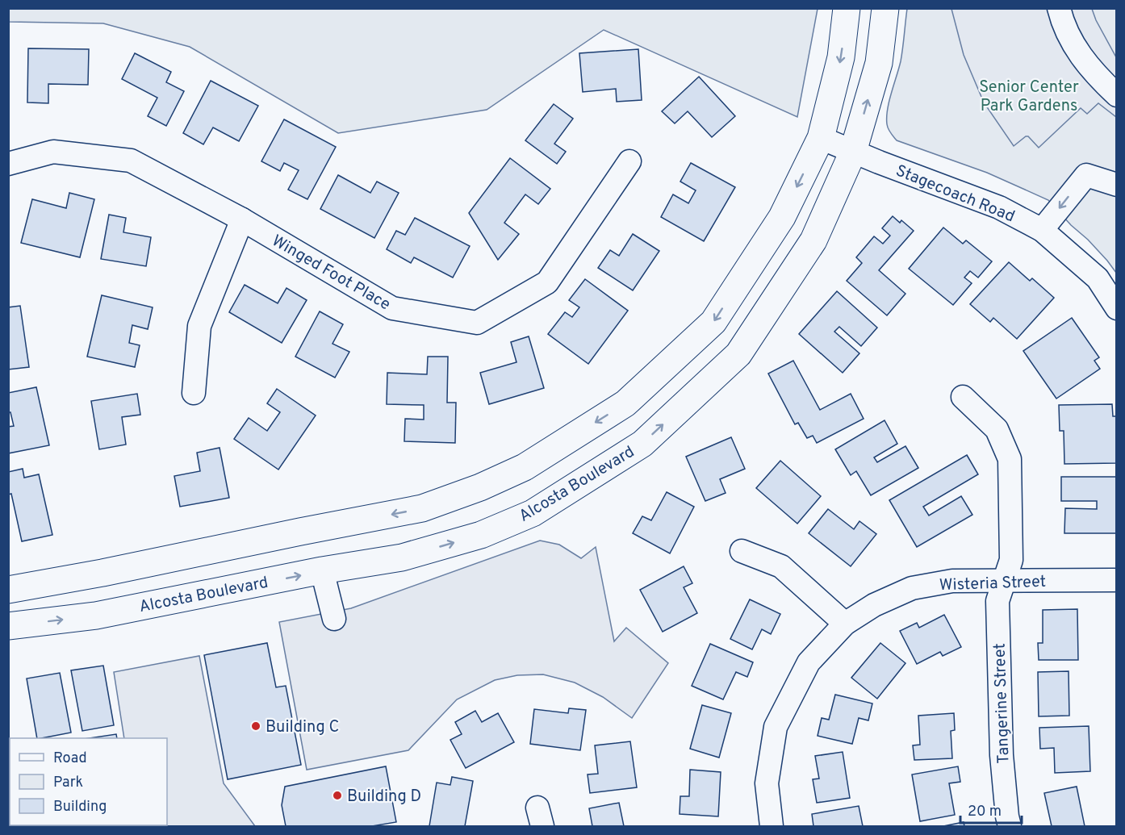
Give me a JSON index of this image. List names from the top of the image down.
{
  "streets": {
    "main road": ["Alcosta Boulevard"],
    "street": [
      "Stagecoach Road",
      "Winged Foot Place",
      "Wisteria Street",
      "Tangerine Street"
    ]
  },
  "crossings": [
    ["Stagecoach Road", "Alcosta Boulevard"],
    ["Wisteria Street", "Tangerine Street"]
  ],
  "parks": ["Senior Center Park Gardens"],
  "places": ["Building C", "Building D"],
  "legend": ["Road", "Park", "Building"],
  "scale_bar": "20 m"
}
